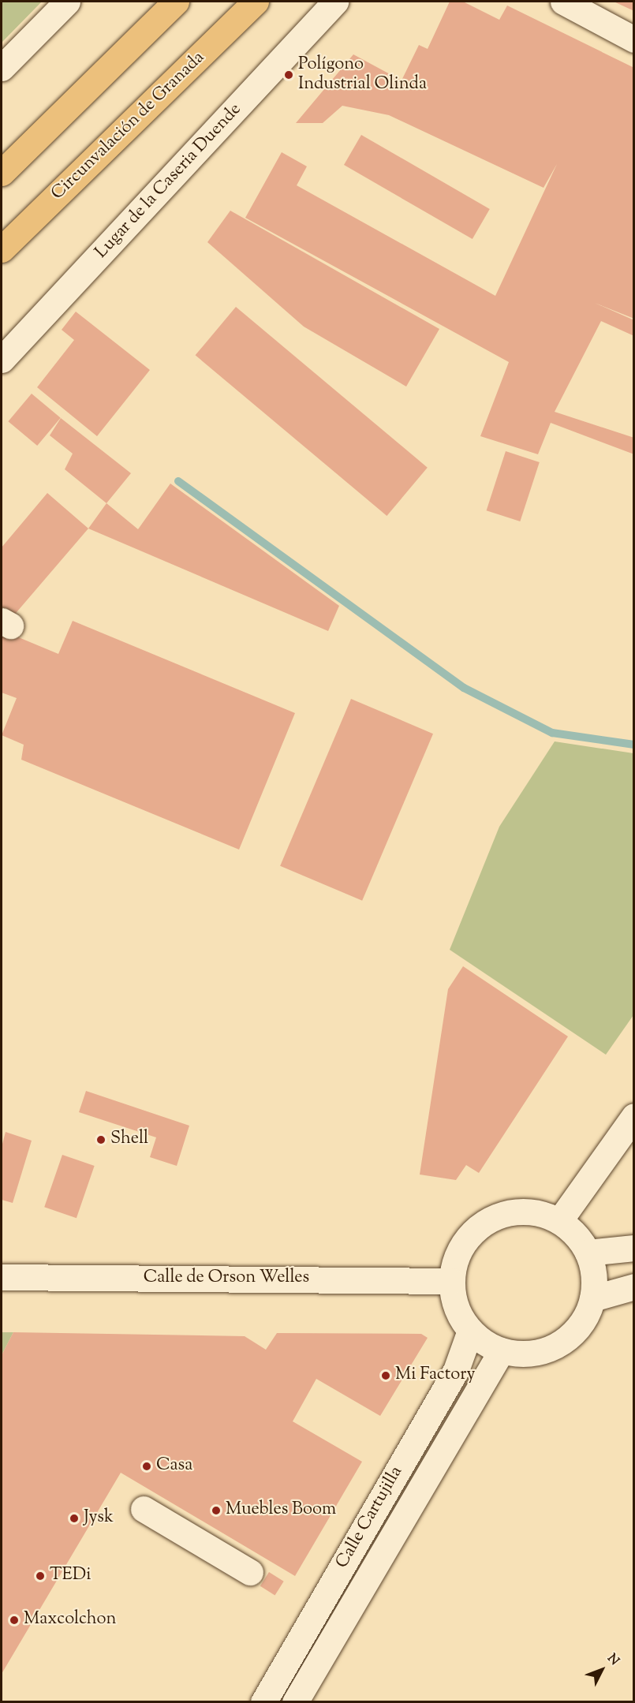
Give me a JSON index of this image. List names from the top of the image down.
{
  "streets": {
    "highway": ["Circunvalación de Granada"],
    "street": ["Lugar de la Caseria Duende", "Calle de Orson Welles", "Calle Cartujilla"]
  },
  "crossings": [
    ["Calle de Orson Welles", "Calle Cartujilla"]
  ],
  "places": [
    "Polígono Industrial Olinda",
    "Shell",
    "Mi Factory",
    "Casa",
    "Muebles Boom",
    "Jysk",
    "TEDi",
    "Maxcolchon"
  ],
  "north": "top right"
}
